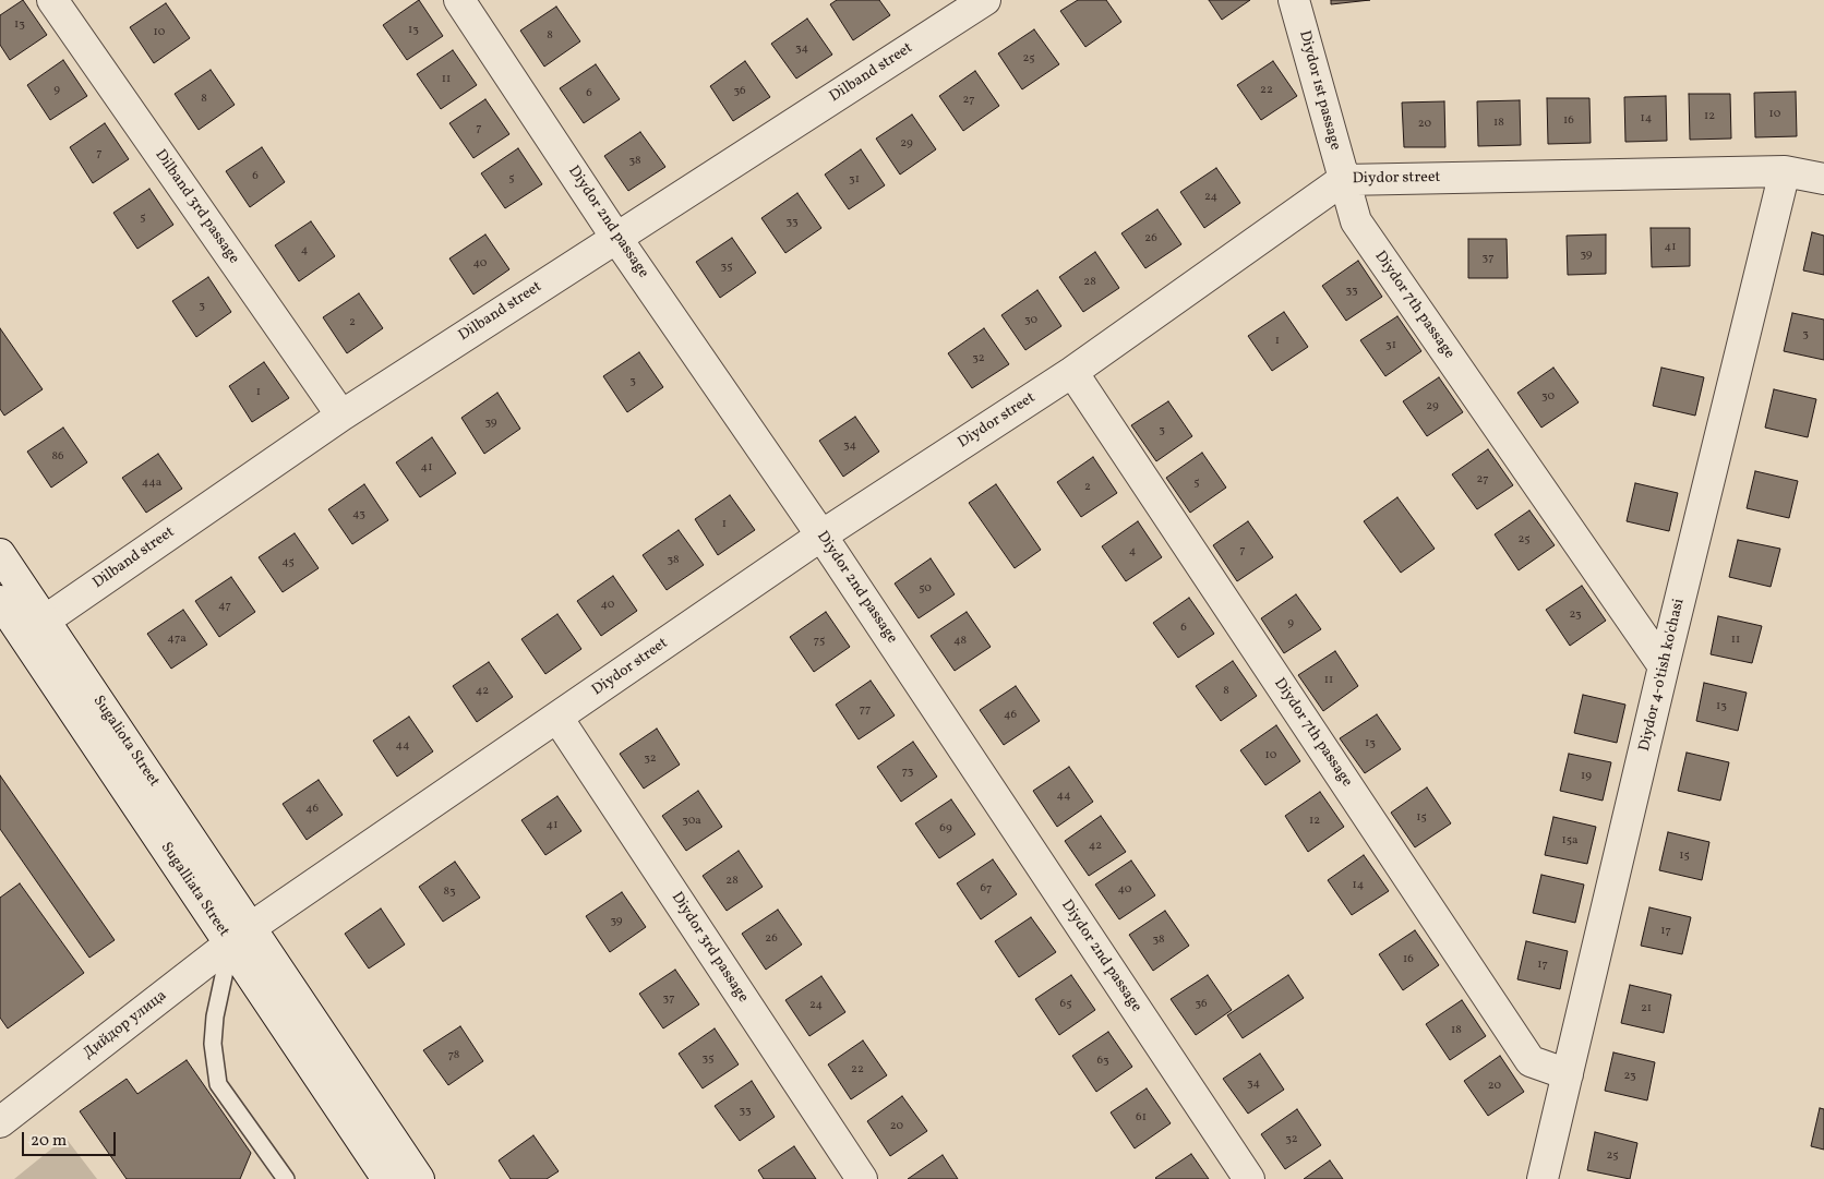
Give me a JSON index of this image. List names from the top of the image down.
{
  "streets": {
    "street": [
      "Dilband street",
      "Diydor 1st passage",
      "Diydor street",
      "Dilband 3rd passage",
      "Diydor 2nd passage",
      "Diydor 7th passage",
      "Diydor 4-o'tish ko'chasi",
      "Sugaliota Street",
      "Sugalliata Street",
      "Diydor 3rd passage",
      "Дийдор улица"
    ]
  },
  "crossings": [
    ["Dilband street", "Dilband 3rd passage"],
    ["Dilband street", "Diydor 2nd passage"],
    ["Dilband street", "Sugaliota Street"],
    ["Diydor 1st passage", "Diydor street"],
    ["Diydor 1st passage", "Diydor 7th passage"],
    ["Diydor street", "Diydor 2nd passage"],
    ["Diydor street", "Diydor 7th passage"],
    ["Diydor street", "Diydor 4-o'tish ko'chasi"],
    ["Diydor street", "Sugaliota Street"],
    ["Diydor street", "Sugalliata Street"],
    ["Diydor street", "Diydor 3rd passage"],
    ["Diydor street", "Дийдор улица"],
    ["Diydor 7th passage", "Diydor 4-o'tish ko'chasi"],
    ["Sugaliota Street", "Sugalliata Street"],
    ["Sugaliota Street", "Дийдор улица"],
    ["Sugalliata Street", "Дийдор улица"]
  ],
  "house_numbers": [
    "13",
    "13",
    "10",
    "8",
    "34",
    "25",
    "11",
    "9",
    "22",
    "36",
    "6",
    "8",
    "27",
    "10",
    "12",
    "14",
    "16",
    "18",
    "20",
    "7",
    "29",
    "7",
    "38",
    "6",
    "5",
    "31",
    "24",
    "5",
    "33",
    "26",
    "41",
    "4",
    "39",
    "37",
    "40",
    "35",
    "28",
    "33",
    "3",
    "30",
    "2",
    "3",
    "1",
    "31",
    "32",
    "3",
    "1",
    "30",
    "29",
    "39",
    "3",
    "34",
    "86",
    "41",
    "27",
    "44a",
    "5",
    "2",
    "43",
    "1",
    "25",
    "7",
    "4",
    "38",
    "45",
    "50",
    "40",
    "47",
    "23",
    "9",
    "6",
    "47a",
    "11",
    "75",
    "48",
    "11",
    "42",
    "8",
    "13",
    "77",
    "46",
    "13",
    "44",
    "10",
    "32",
    "73",
    "19",
    "44",
    "46",
    "15",
    "30a",
    "12",
    "41",
    "69",
    "15a",
    "42",
    "15",
    "28",
    "14",
    "67",
    "40",
    "83",
    "39",
    "17",
    "26",
    "38",
    "16",
    "17",
    "37",
    "65",
    "36",
    "24",
    "21",
    "18",
    "78",
    "35",
    "63",
    "22",
    "23",
    "34",
    "20",
    "33",
    "61",
    "20",
    "32",
    "25"
  ],
  "scale_bar": "20 m"
}
